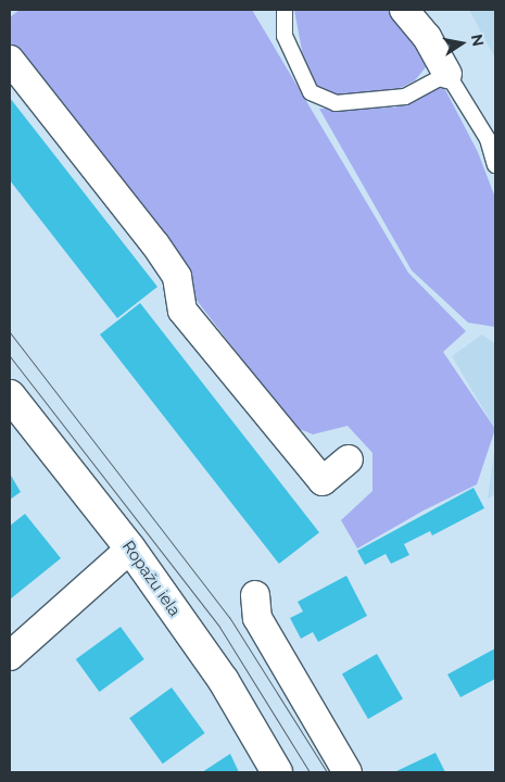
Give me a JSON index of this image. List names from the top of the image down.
{
  "streets": {
    "street": ["Ropažu iela"]
  },
  "north": "right"
}
